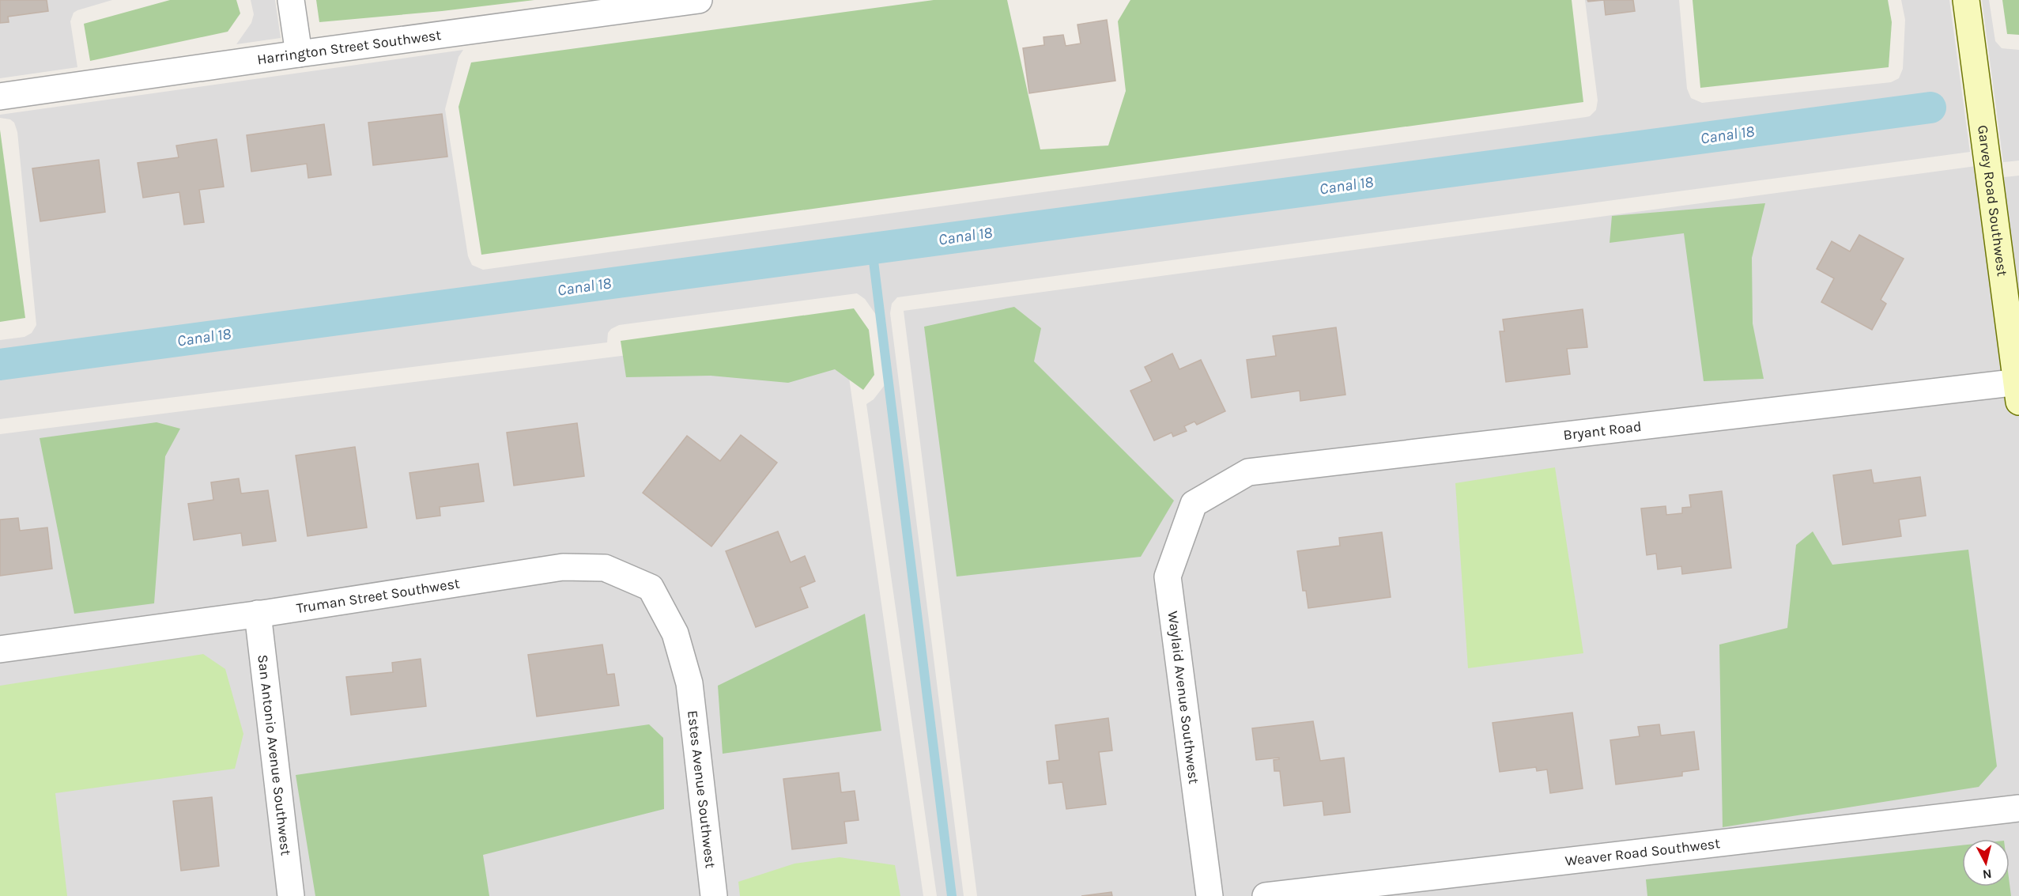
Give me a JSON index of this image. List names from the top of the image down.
{
  "streets": {
    "street": [
      "Harrington Street Southwest",
      "Garvey Road Southwest",
      "Bryant Road",
      "Truman Street Southwest",
      "Waylaid Avenue Southwest",
      "San Antonio Avenue Southwest",
      "Estes Avenue Southwest",
      "Weaver Road Southwest"
    ]
  },
  "crossings": [
    ["Garvey Road Southwest", "Bryant Road"],
    ["Bryant Road", "Waylaid Avenue Southwest"],
    ["Truman Street Southwest", "San Antonio Avenue Southwest"],
    ["Truman Street Southwest", "Estes Avenue Southwest"]
  ],
  "water": ["Canal 18"],
  "north": "bottom"
}
